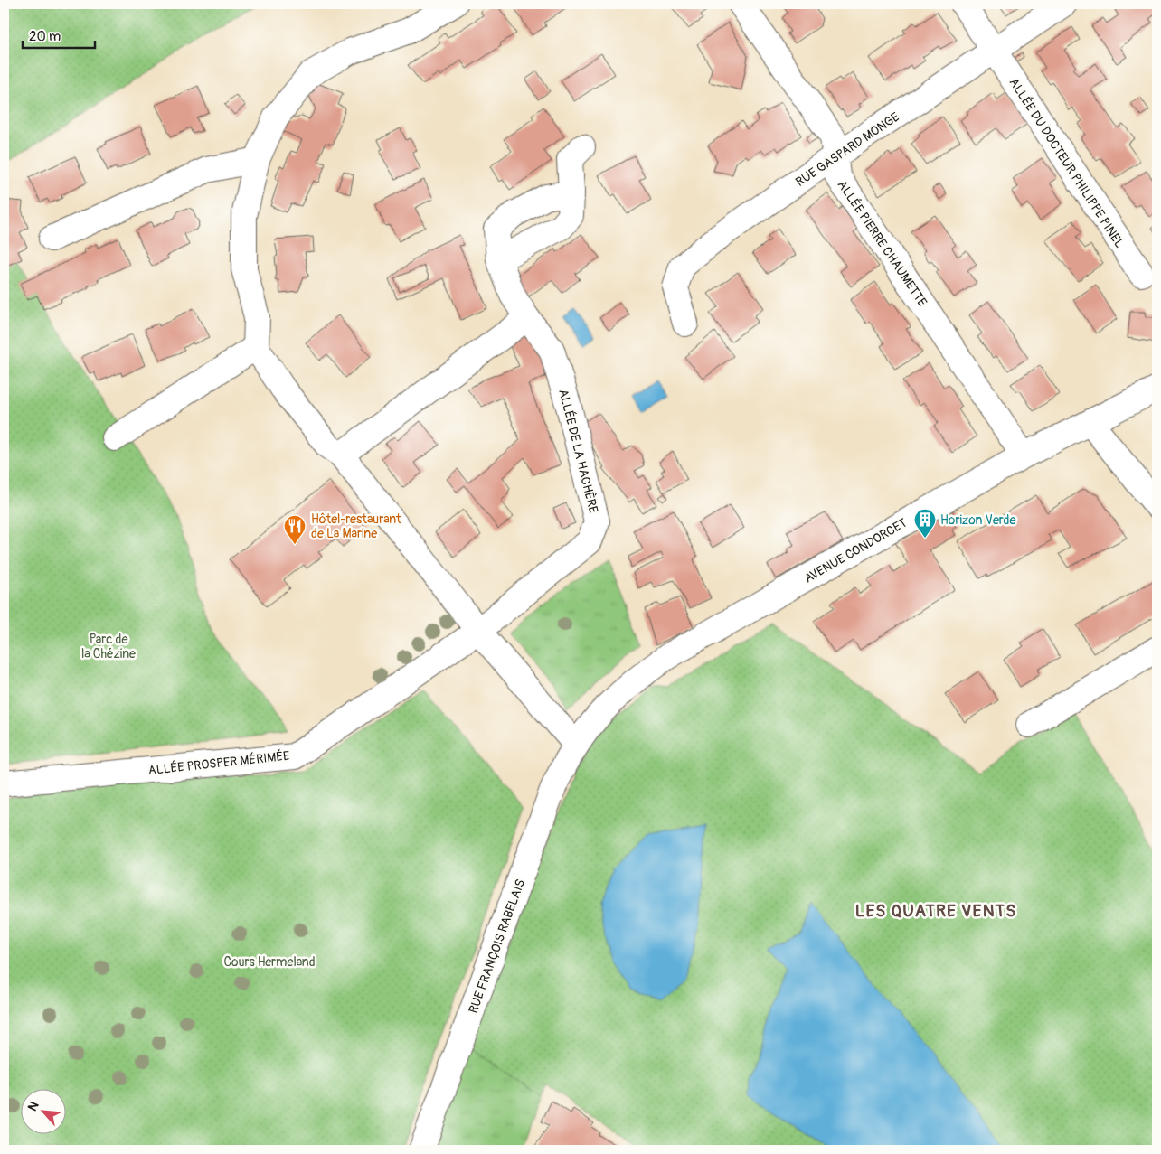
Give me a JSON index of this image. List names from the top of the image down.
{
  "streets": {
    "street": [
      "RUE GASPARD MONGE",
      "ALLÉE DU DOCTEUR PHILIPPE PINEL",
      "ALLÉE PIERRE CHAUMETTE",
      "ALLÉE DE LA HACHÈRE",
      "AVENUE CONDORCET",
      "ALLÉE PROSPER MÉRIMÉE",
      "RUE FRANÇOIS RABELAIS"
    ]
  },
  "crossings": [
    ["RUE GASPARD MONGE", "ALLÉE DU DOCTEUR PHILIPPE PINEL"],
    ["RUE GASPARD MONGE", "ALLÉE PIERRE CHAUMETTE"],
    ["ALLÉE PIERRE CHAUMETTE", "AVENUE CONDORCET"],
    ["ALLÉE DE LA HACHÈRE", "ALLÉE PROSPER MÉRIMÉE"],
    ["AVENUE CONDORCET", "RUE FRANÇOIS RABELAIS"]
  ],
  "districts": ["LES QUATRE VENTS"],
  "parks": ["Parc de la Chézine", "Cours Hermeland"],
  "places": {
    "building": ["Horizon Verde"],
    "restaurant": ["Hôtel-restaurant de La Marine"]
  },
  "scale_bar": "20 m",
  "north": "top left"
}
